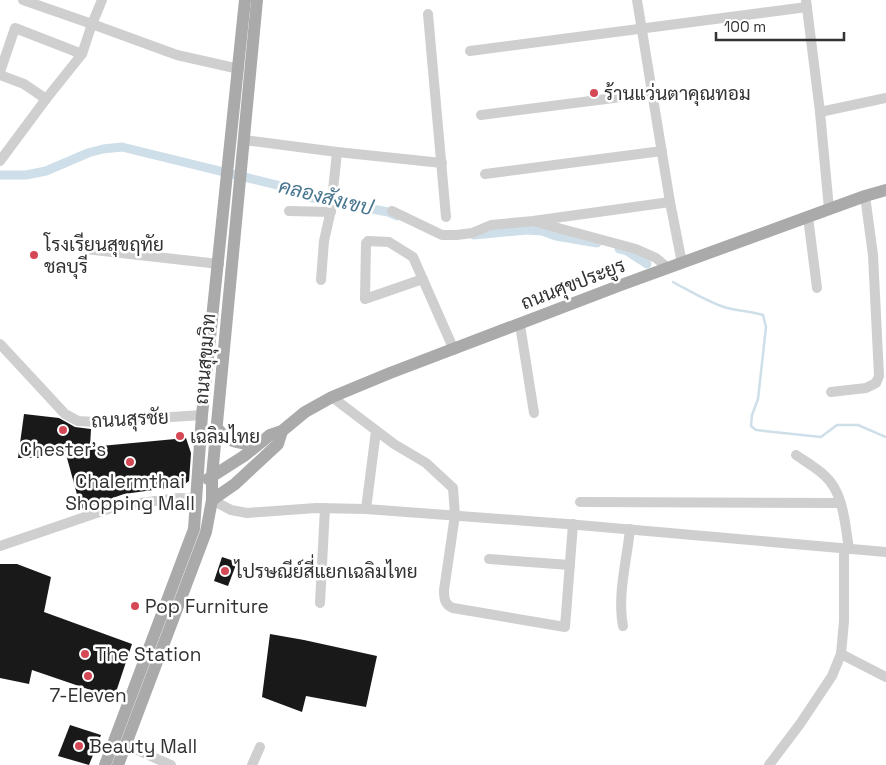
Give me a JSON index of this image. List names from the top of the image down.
{
  "streets": {
    "main road": ["ถนนศุขประยูร", "ถนนสุขุมวิท"],
    "street": ["ถนนสุรชัย"]
  },
  "crossings": [
    ["ถนนศุขประยูร", "ถนนสุขุมวิท"],
    ["ถนนสุขุมวิท", "ถนนสุรชัย"]
  ],
  "water": ["คลองสังเขป"],
  "places": [
    "ร้านแว่นตาคุณทอม",
    "โรงเรียนสุขฤทัย ชลบุรี",
    "Chester's",
    "เฉลิมไทย",
    "Chalermthai Shopping Mall",
    "ไปรษณีย์สี่แยกเฉลิมไทย",
    "Pop Furniture",
    "The Station",
    "7-Eleven",
    "Beauty Mall"
  ],
  "scale_bar": "100 m"
}
